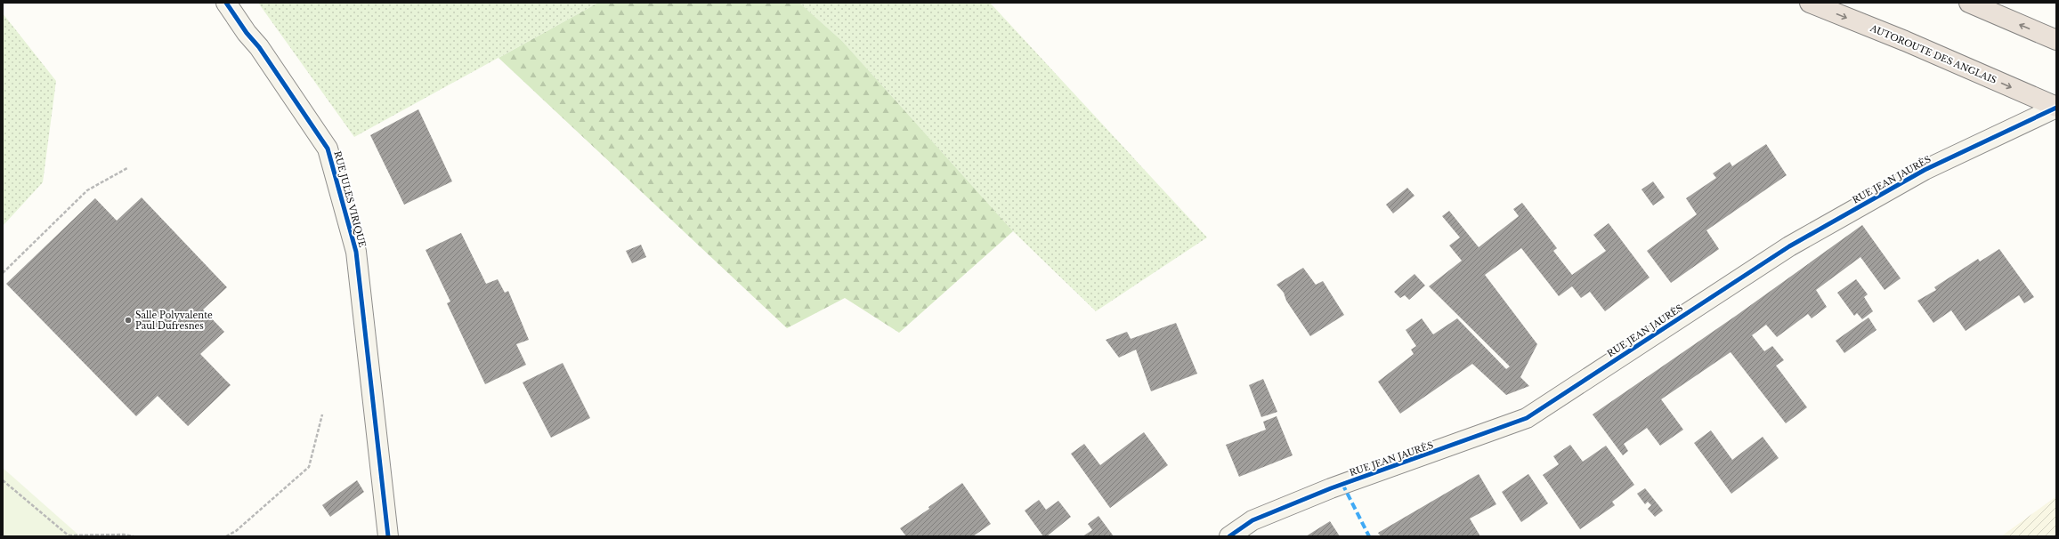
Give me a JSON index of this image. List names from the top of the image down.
{
  "streets": {
    "highway": ["AUTOROUTE DES ANGLAIS"],
    "street": ["RUE JEAN JAURÈS", "RUE JULES VIRIQUE"]
  },
  "crossings": [
    ["AUTOROUTE DES ANGLAIS", "RUE JEAN JAURÈS"]
  ],
  "places": ["Salle Polyvalente Paul Dufresnes"]
}
